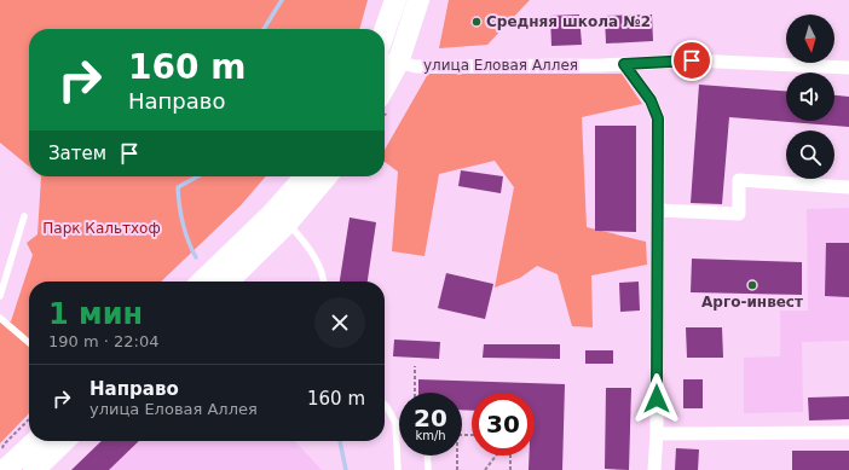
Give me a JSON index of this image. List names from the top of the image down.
{
  "streets": {
    "street": ["улица Еловая Аллея"]
  },
  "parks": ["Парк Кальтхоф"],
  "places": ["Средняя школа №2", "Арго-инвест"],
  "north": "bottom",
  "page": {
    "turn": ["160 m", "Направо"],
    "then": "Затем",
    "heading": ["1 мин", "190 m · 22:04"],
    "list": [
      {
        "name": "Направо",
        "note": "улица Еловая Аллея",
        "value": "160 m"
      }
    ],
    "speed": "20 km/h",
    "limit": "30"
  }
}
